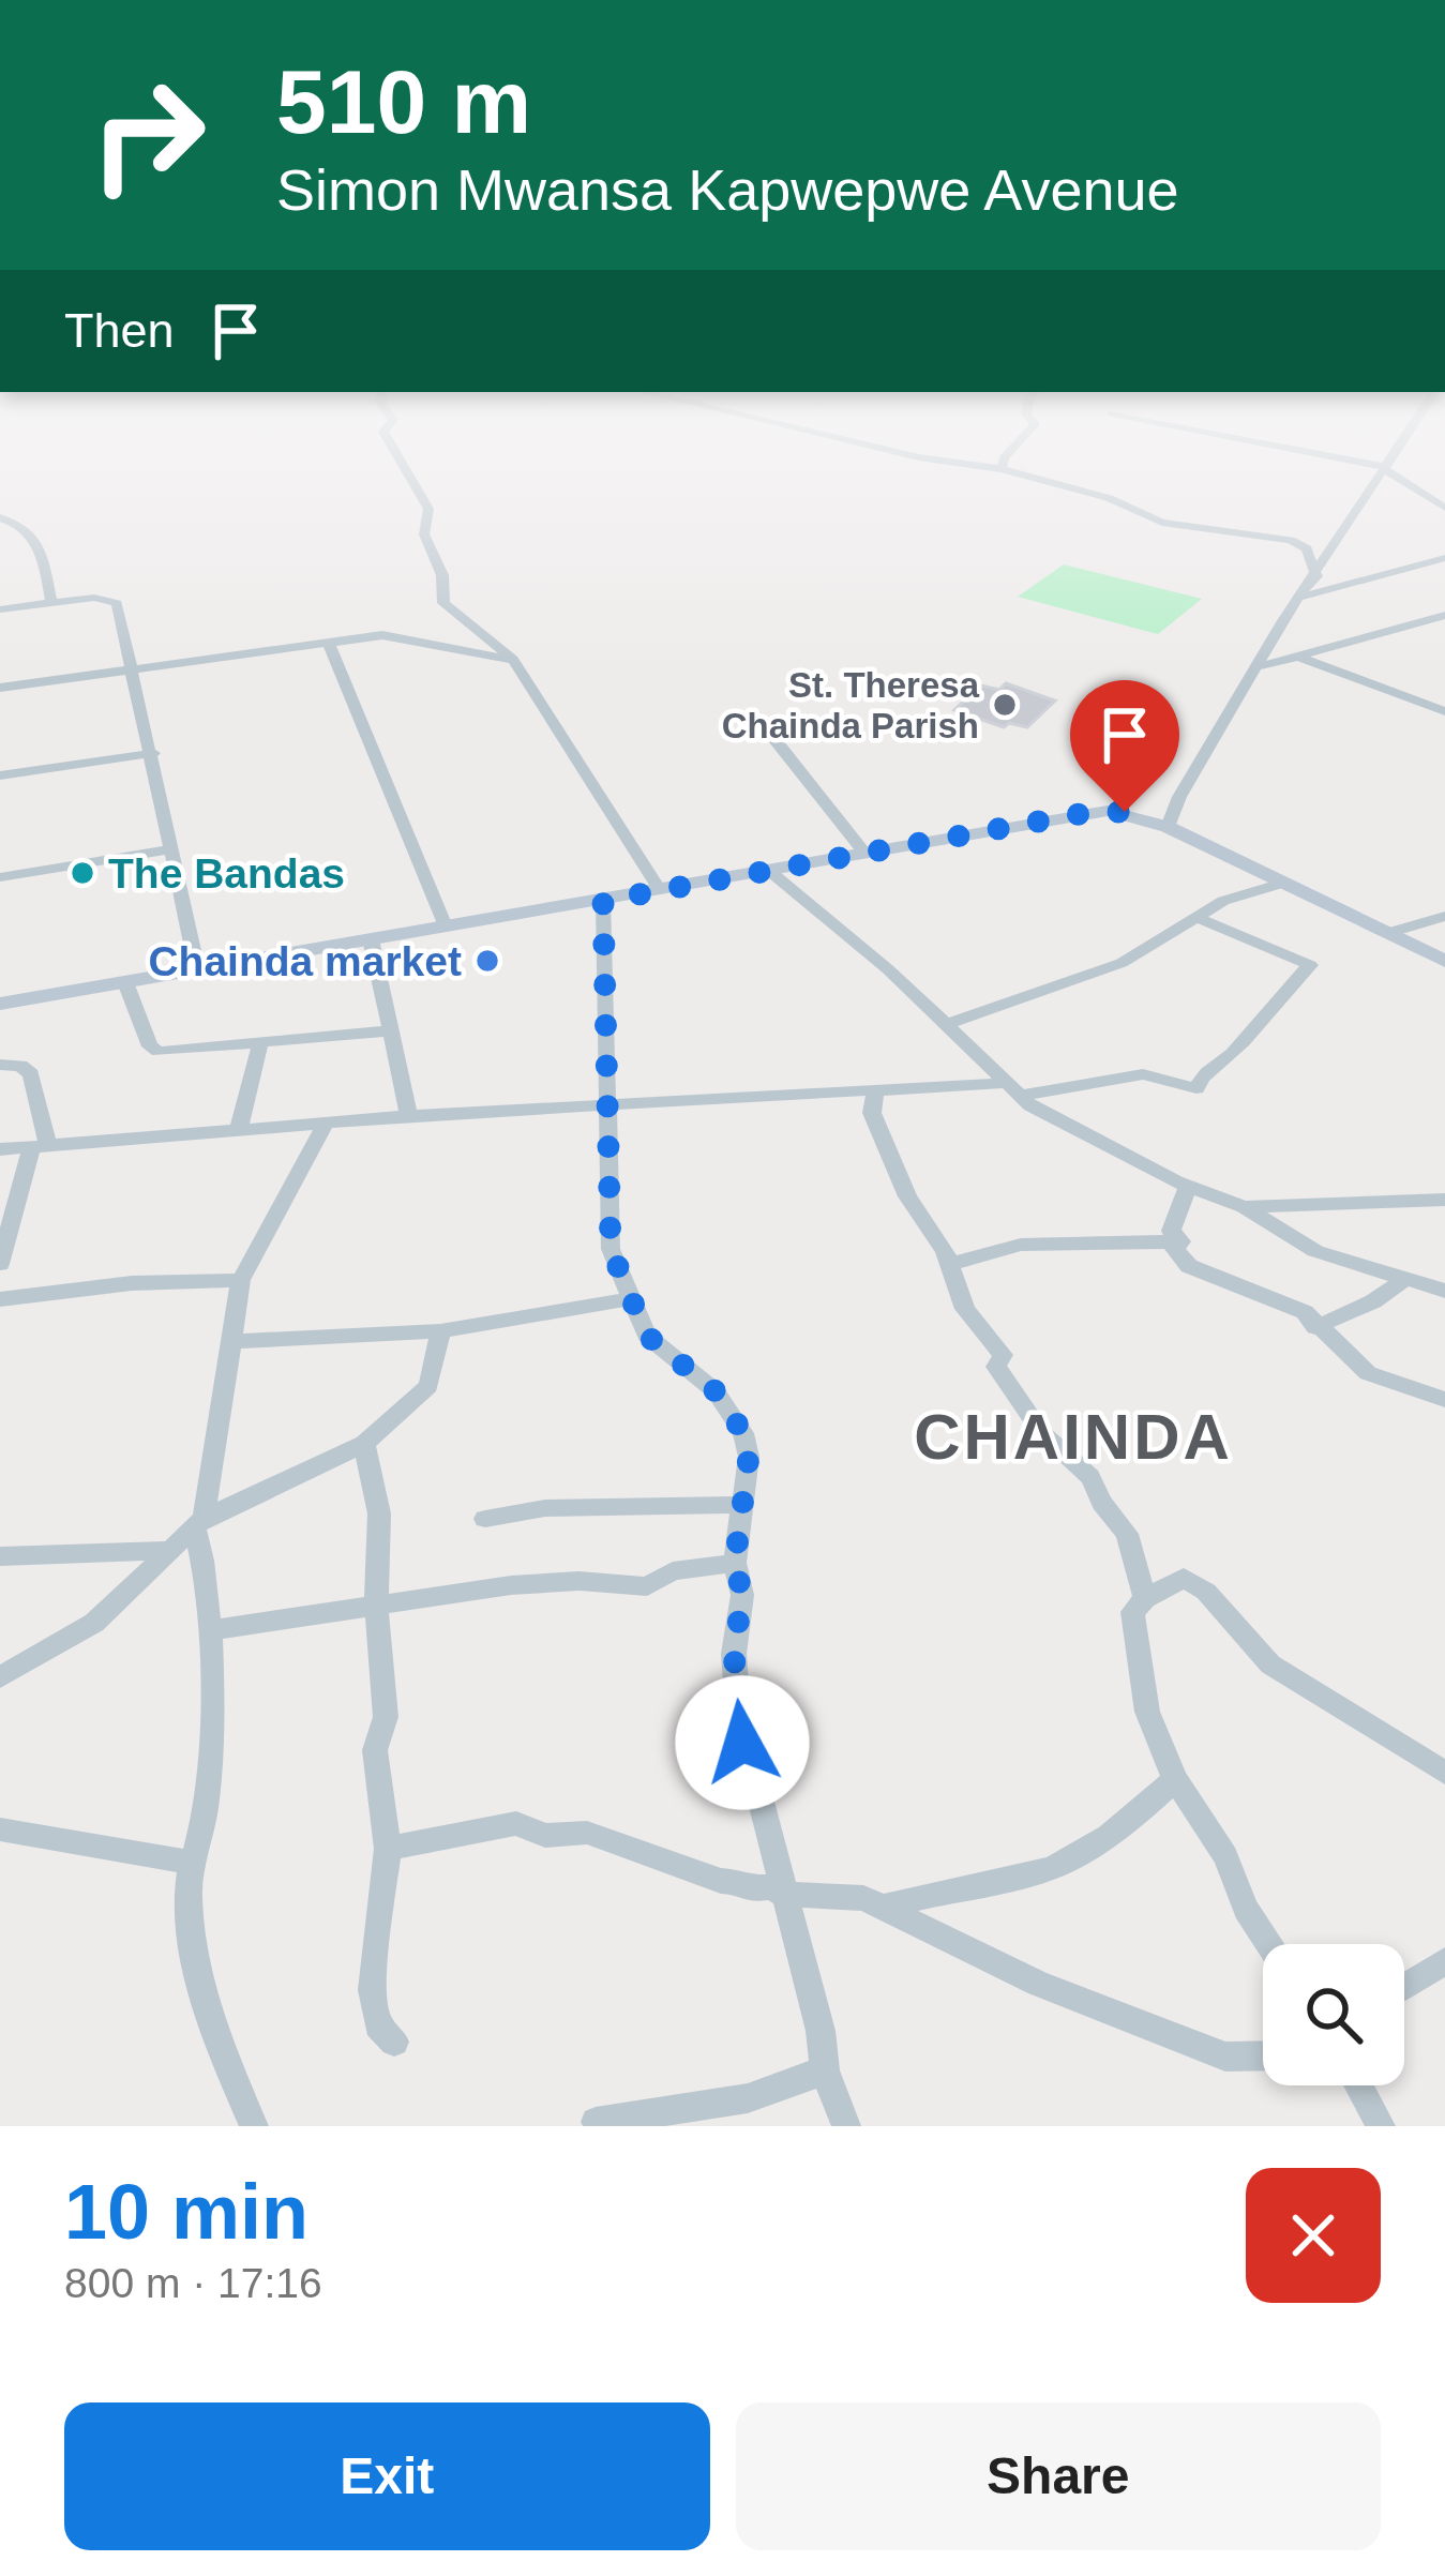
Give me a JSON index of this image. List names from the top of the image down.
{
  "districts": ["CHAINDA"],
  "places": ["St. Theresa Chainda Parish", "The Bandas", "Chainda market"],
  "page": {
    "turn": ["510 m", "Simon Mwansa Kapwepwe Avenue"],
    "then": "Then",
    "heading": ["10 min", "800 m · 17:16"],
    "buttons": ["Exit", "Share"]
  }
}
